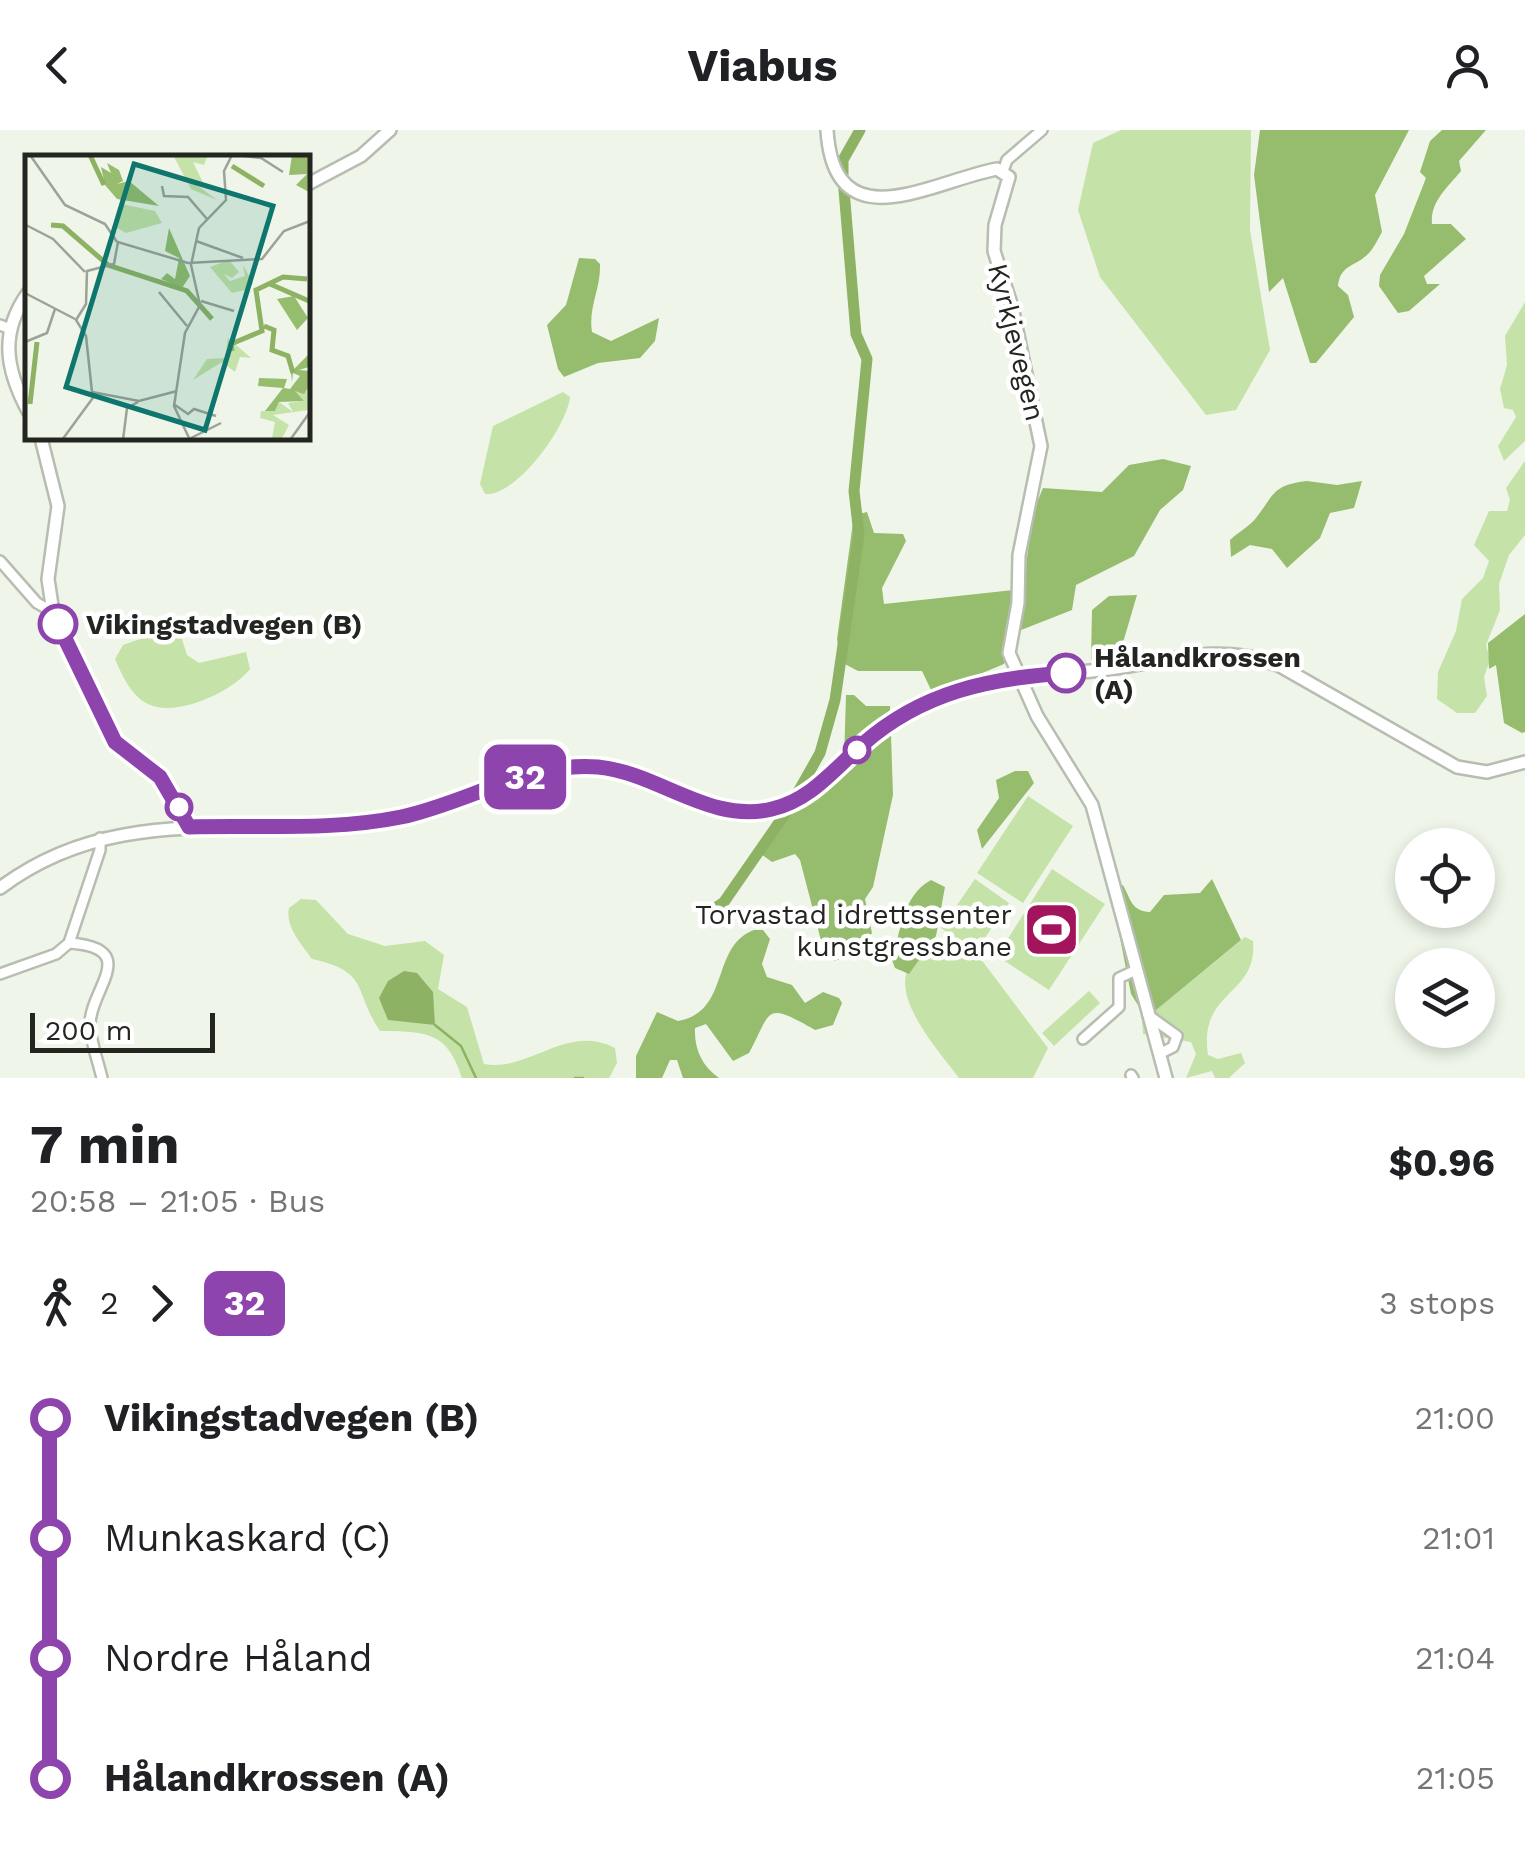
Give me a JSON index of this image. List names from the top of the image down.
{
  "streets": {
    "main road": ["Kyrkjevegen"]
  },
  "places": {
    "other": ["Vikingstadvegen (B)", "Hålandkrossen (A)"],
    "sports": ["Torvastad idrettssenter kunstgressbane"]
  },
  "lines": ["bus line 32"],
  "scale_bar": "200 m",
  "page": {
    "header": "Viabus",
    "on_map": "32",
    "scale": "200 m",
    "heading": ["7 min", "20:58 – 21:05 · Bus", "$0.96"],
    "legs": ["2", "32", "3 stops"],
    "list": [
      {
        "name": "Vikingstadvegen (B)",
        "value": "21:00"
      },
      {
        "name": "Munkaskard (C)",
        "value": "21:01"
      },
      {
        "name": "Nordre Håland",
        "value": "21:04"
      },
      {
        "name": "Hålandkrossen (A)",
        "value": "21:05"
      }
    ]
  }
}
